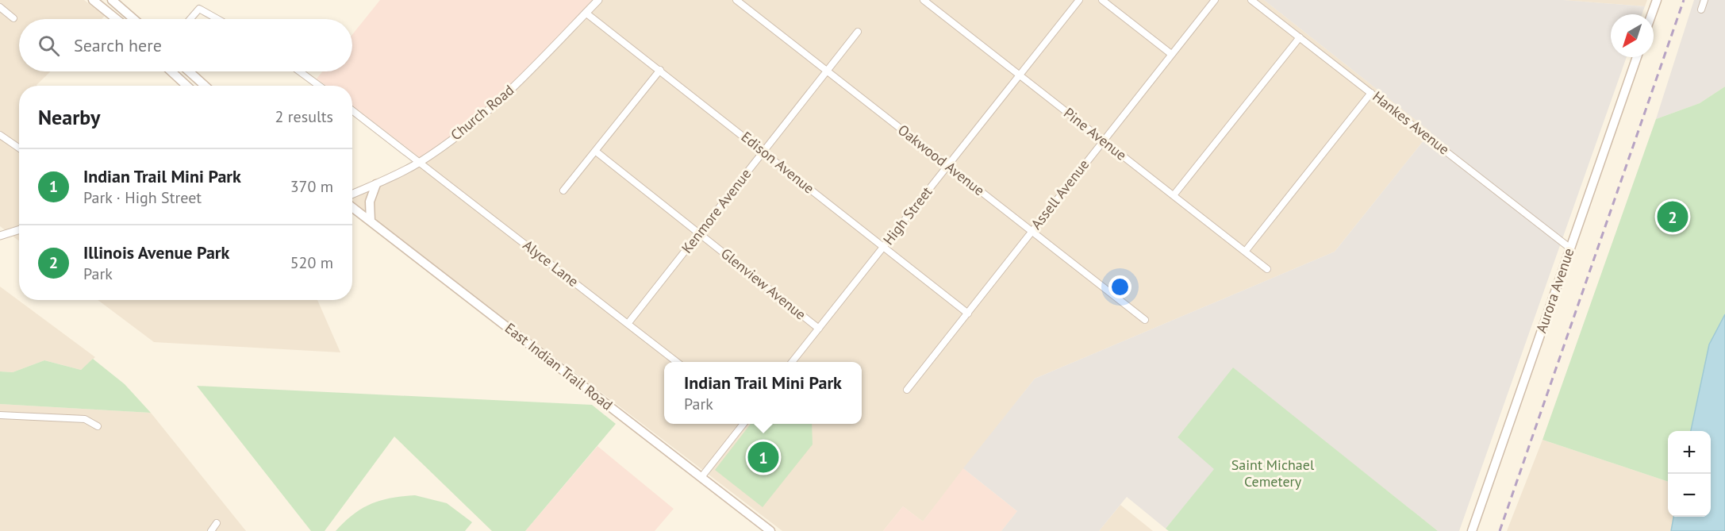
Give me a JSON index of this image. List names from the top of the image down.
{
  "streets": {
    "main road": ["Aurora Avenue", "East Indian Trail Road"],
    "street": [
      "Church Road",
      "Hankes Avenue",
      "Pine Avenue",
      "Oakwood Avenue",
      "Edison Avenue",
      "Assell Avenue",
      "Kenmore Avenue",
      "High Street",
      "Alyce Lane",
      "Glenview Avenue"
    ]
  },
  "crossings": [
    ["Church Road", "Edison Avenue"],
    ["Church Road", "Alyce Lane"],
    ["Hankes Avenue", "Aurora Avenue"],
    ["Pine Avenue", "Assell Avenue"],
    ["Pine Avenue", "High Street"],
    ["Oakwood Avenue", "Assell Avenue"],
    ["Oakwood Avenue", "Kenmore Avenue"],
    ["Oakwood Avenue", "High Street"],
    ["Edison Avenue", "Assell Avenue"],
    ["Edison Avenue", "Kenmore Avenue"],
    ["Edison Avenue", "High Street"],
    ["Kenmore Avenue", "Alyce Lane"],
    ["Kenmore Avenue", "Glenview Avenue"],
    ["High Street", "Glenview Avenue"]
  ],
  "parks": ["Saint Michael Cemetery"],
  "north": "bottom left",
  "page": {
    "search": "Search here",
    "heading": ["Nearby", "2 results"],
    "list": [
      {
        "mark": "1",
        "name": "Indian Trail Mini Park",
        "note": "Park · High Street",
        "value": "370 m"
      },
      {
        "mark": "2",
        "name": "Illinois Avenue Park",
        "note": "Park",
        "value": "520 m"
      }
    ],
    "pins": ["2", "1"],
    "popup": ["Indian Trail Mini Park", "Park"],
    "map_buttons": ["+", "−"]
  }
}
